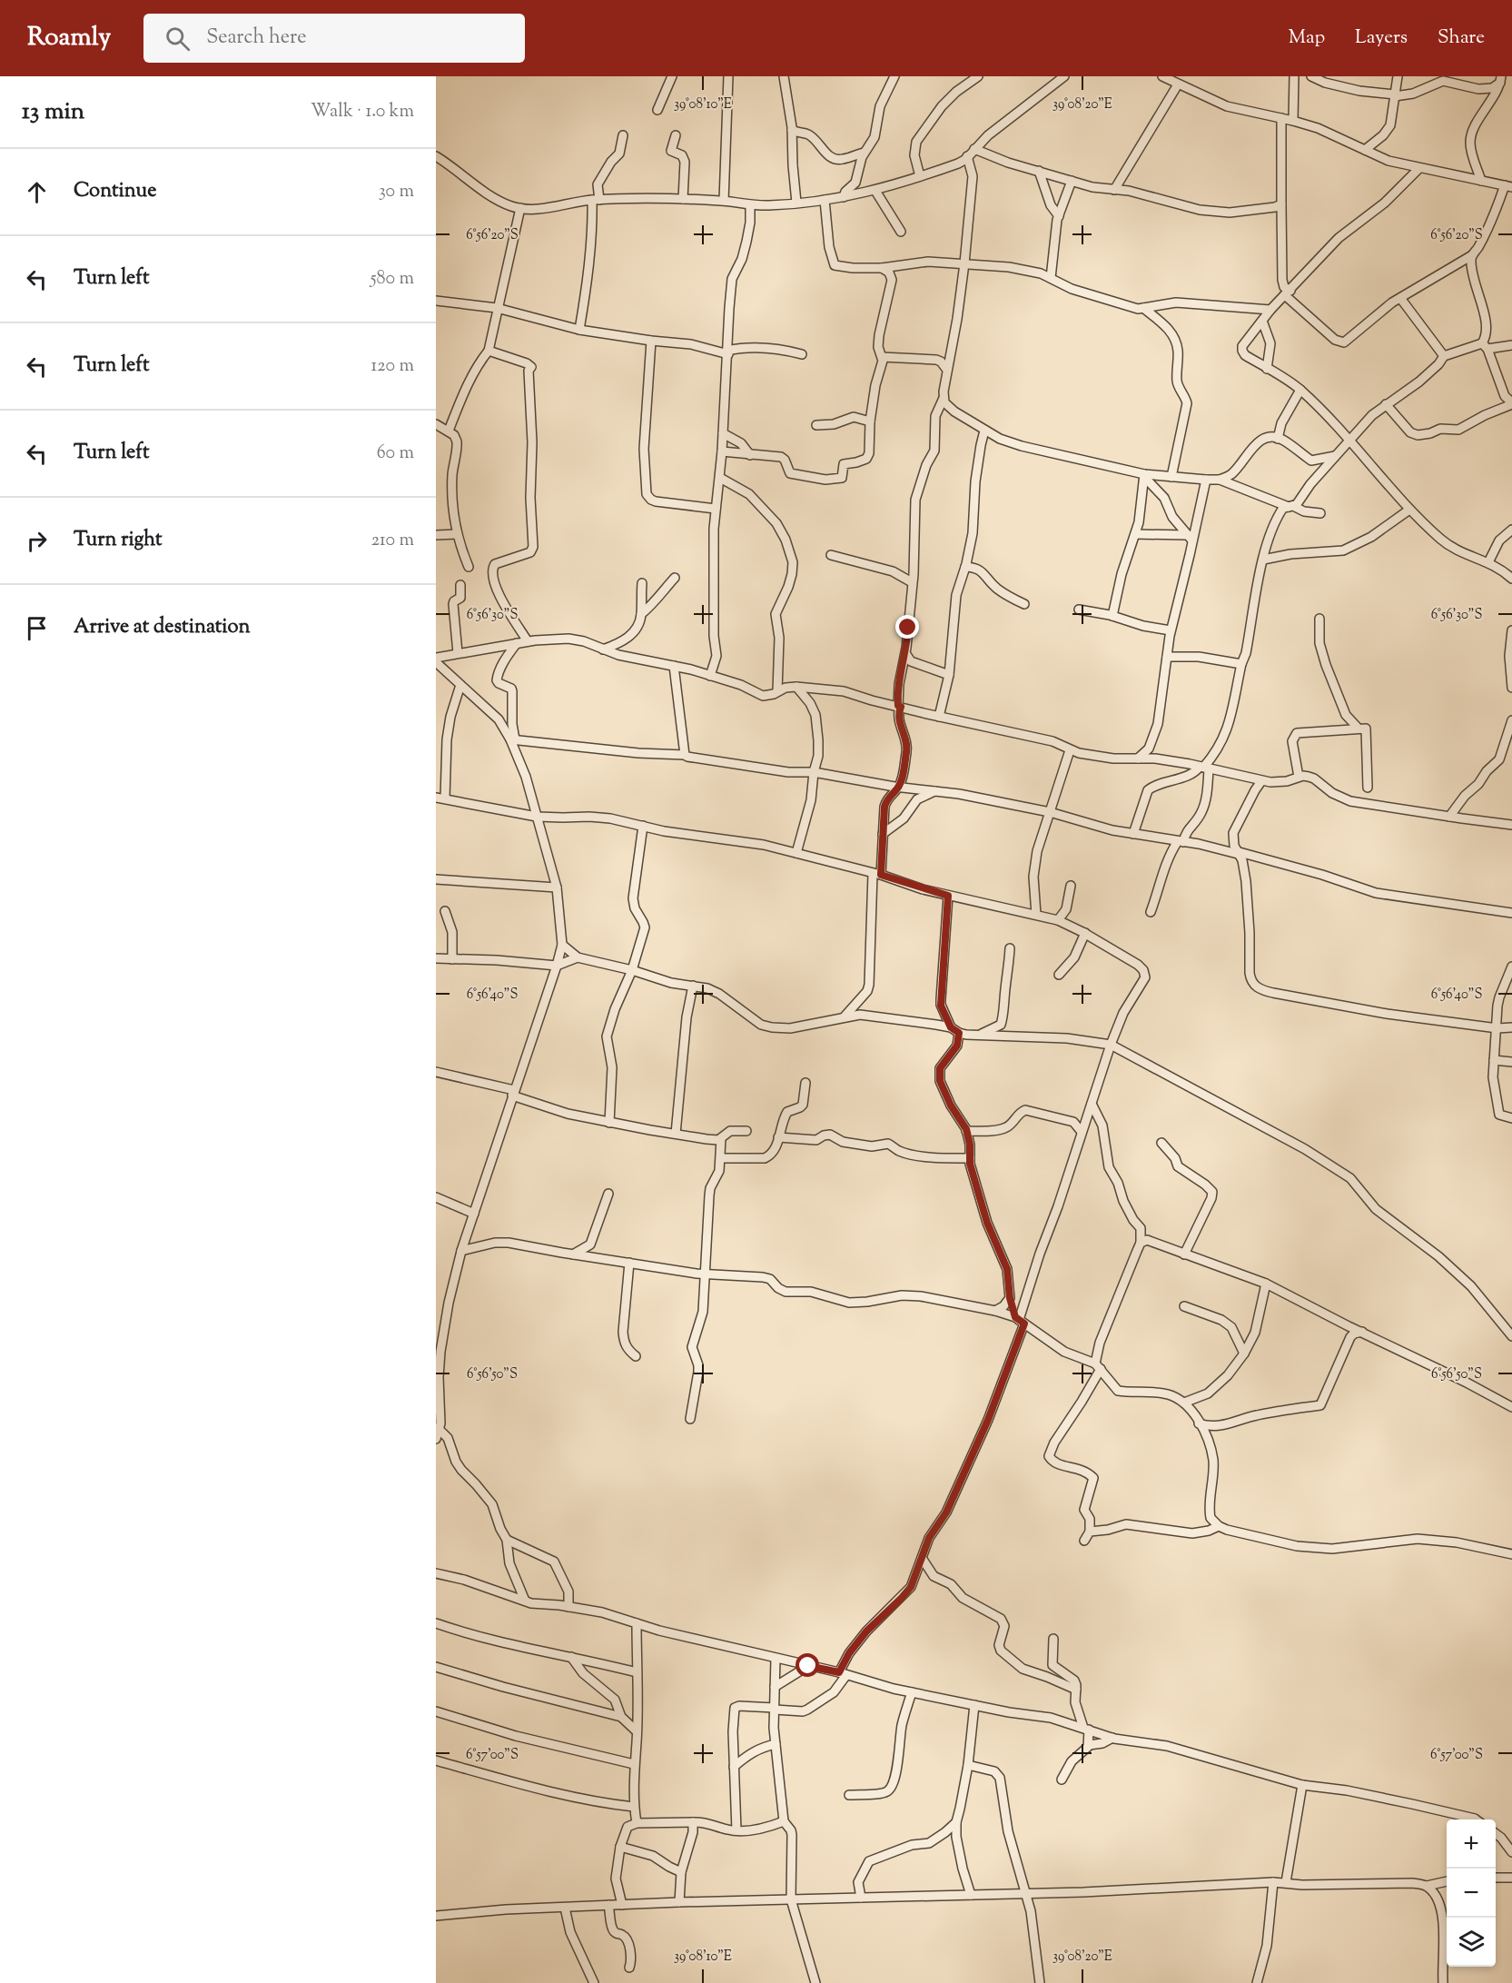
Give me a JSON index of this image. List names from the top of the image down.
{
  "page": {
    "header": "Roamly",
    "search": "Search here",
    "nav": ["Map", "Layers", "Share"],
    "heading": ["13 min", "Walk · 1.0 km"],
    "list": [
      ["Continue", "30 m"],
      ["Turn left", "580 m"],
      ["Turn left", "120 m"],
      ["Turn left", "60 m"],
      ["Turn right", "210 m"],
      "Arrive at destination"
    ],
    "map_buttons": ["+", "−"]
  },
  "coordinates": [
    "39°08'10\"E",
    "39°08'20\"E",
    "6°56'20\"S",
    "6°56'30\"S",
    "6°56'40\"S",
    "6°56'50\"S",
    "6°57'00\"S"
  ]
}
